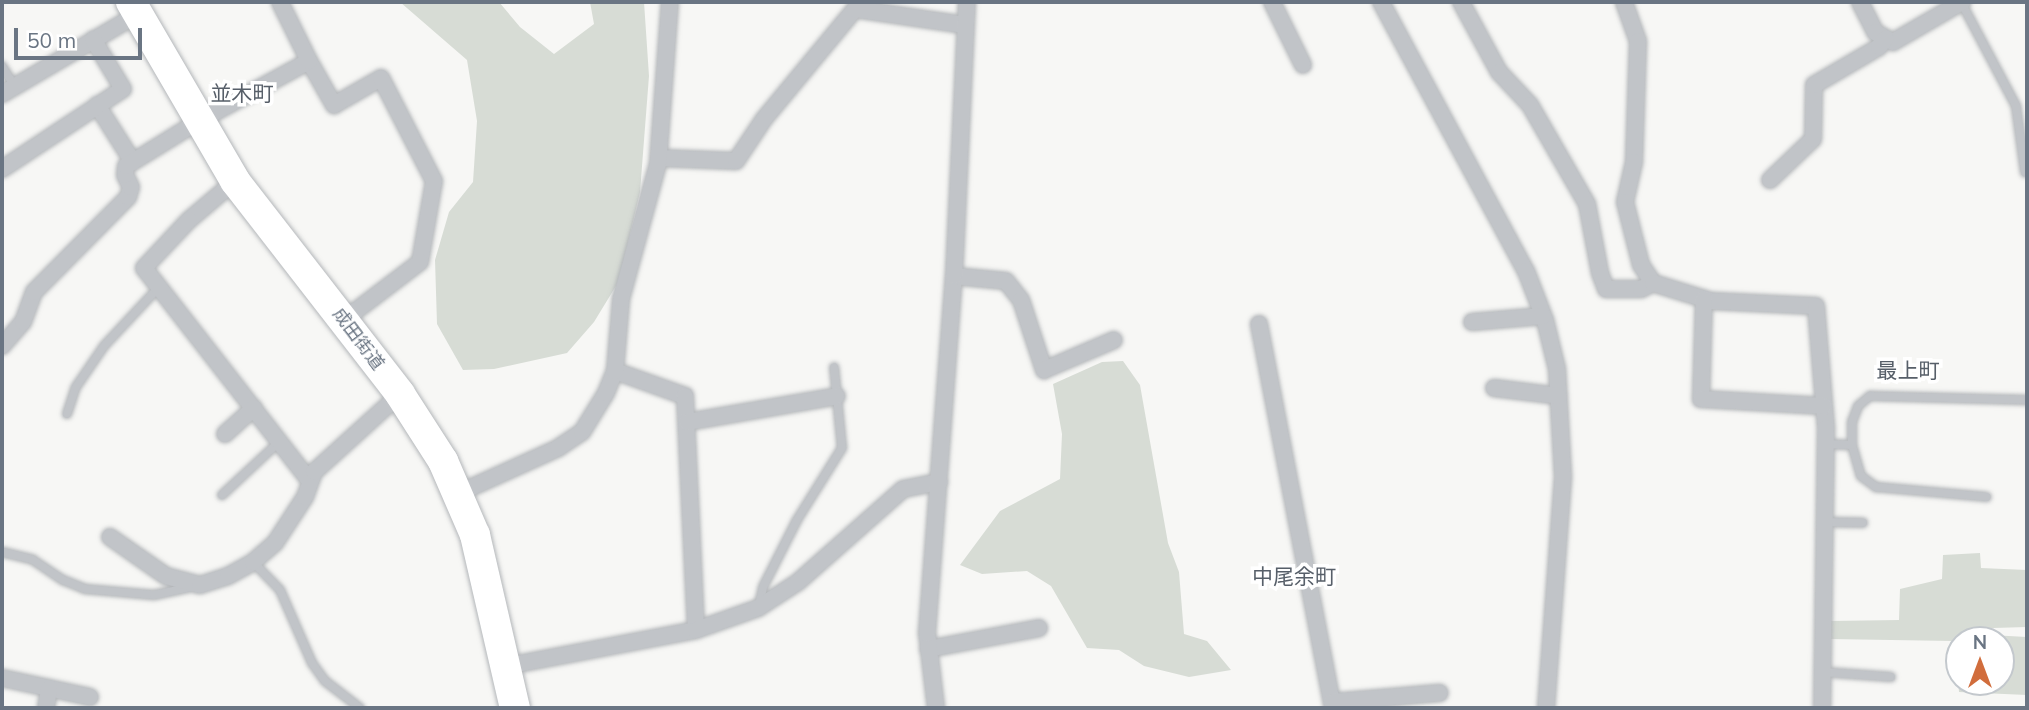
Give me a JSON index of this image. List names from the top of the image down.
{
  "streets": {
    "highway": ["成田街道"]
  },
  "districts": ["並木町", "最上町", "中尾余町"],
  "scale_bar": "50 m",
  "north": "top"
}
